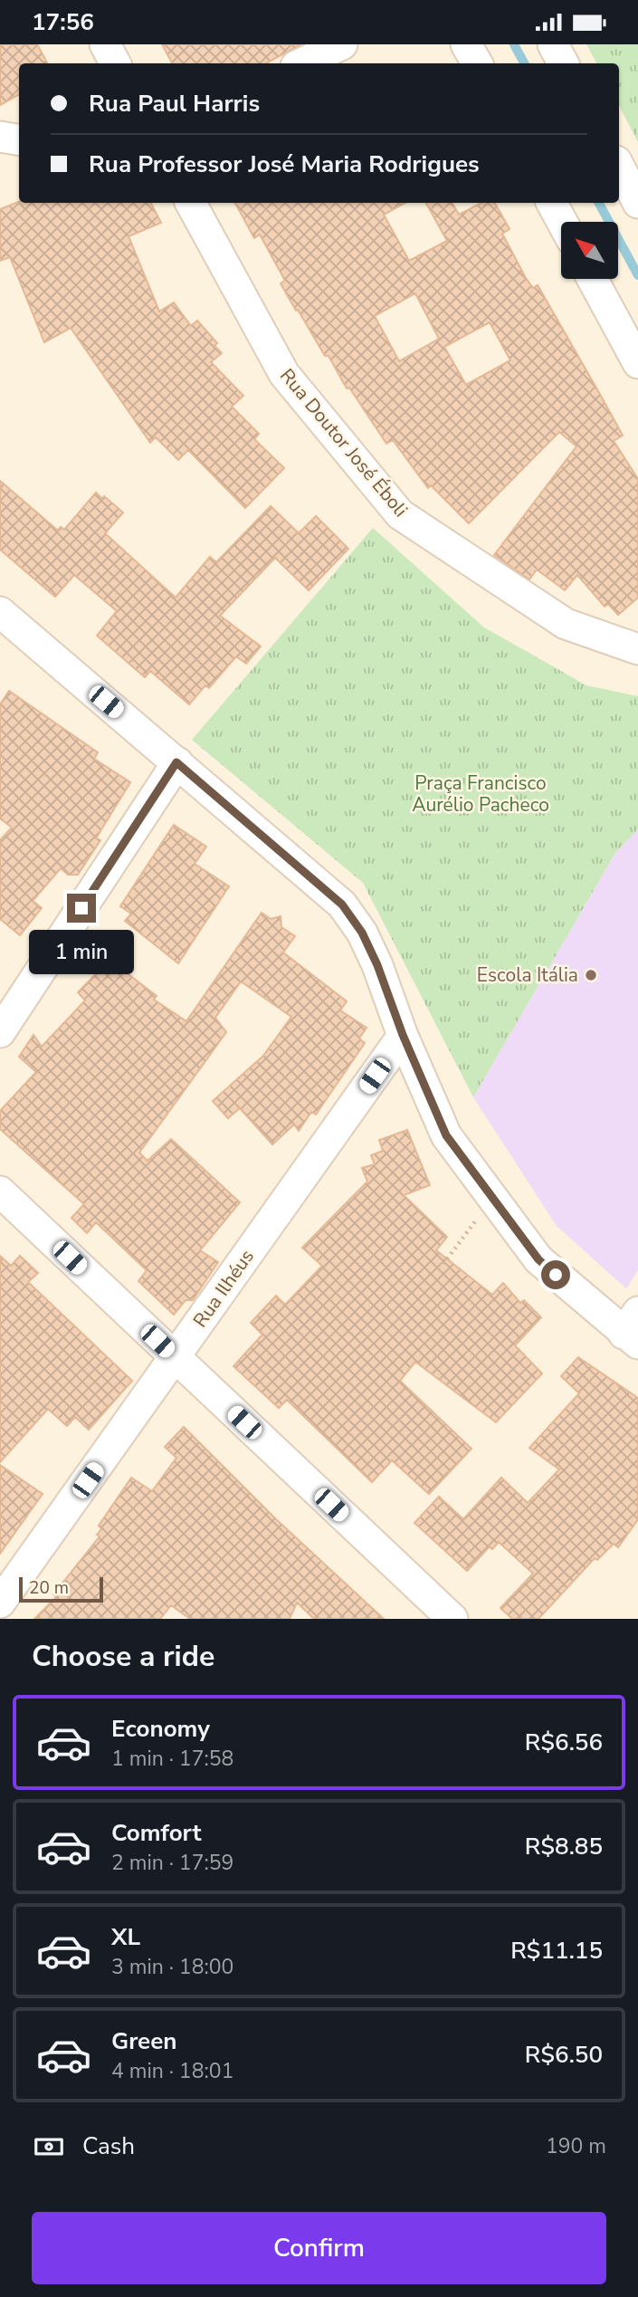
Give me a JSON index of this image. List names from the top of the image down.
{
  "streets": {
    "street": ["Rua Doutor José Éboli", "Rua Ilhéus"]
  },
  "parks": ["Praça Francisco Aurélio Pacheco"],
  "places": ["Escola Itália"],
  "scale_bar": "20 m",
  "north": "top left",
  "page": {
    "status": "17:56",
    "banner": ["Rua Paul Harris", "Rua Professor José Maria Rodrigues"],
    "bubble": "1 min",
    "scale": "20 m",
    "heading": "Choose a ride",
    "list": [
      {
        "name": "Economy",
        "note": "1 min · 17:58",
        "value": "R$6.56"
      },
      {
        "name": "Comfort",
        "note": "2 min · 17:59",
        "value": "R$8.85"
      },
      {
        "name": "XL",
        "note": "3 min · 18:00",
        "value": "R$11.15"
      },
      {
        "name": "Green",
        "note": "4 min · 18:01",
        "value": "R$6.50"
      }
    ],
    "pay": ["Cash", "190 m"],
    "buttons": "Confirm"
  }
}
